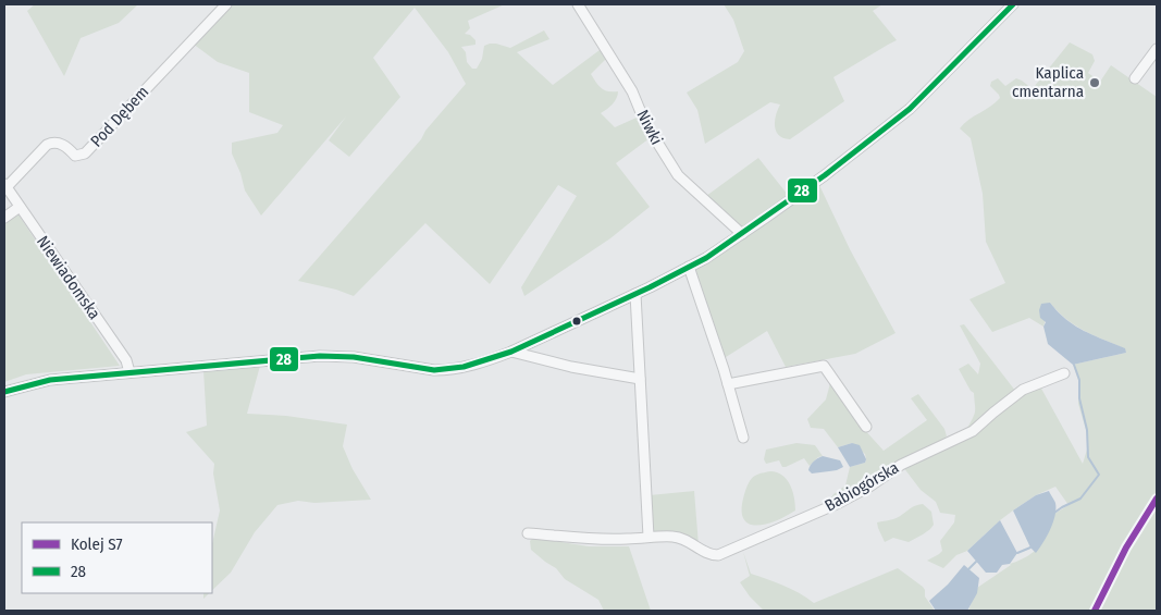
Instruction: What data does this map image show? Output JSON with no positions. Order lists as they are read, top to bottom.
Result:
{
  "streets": {
    "street": [
      "Pod Dębem",
      "Niwki",
      "Niewiadomska",
      "Babiogórska"
    ]
  },
  "crossings": [
    ["Pod Dębem", "Niewiadomska"]
  ],
  "places": ["Kaplica cmentarna"],
  "lines": ["transit line 28", "rail line S7"],
  "legend": ["Kolej S7", "28"]
}
